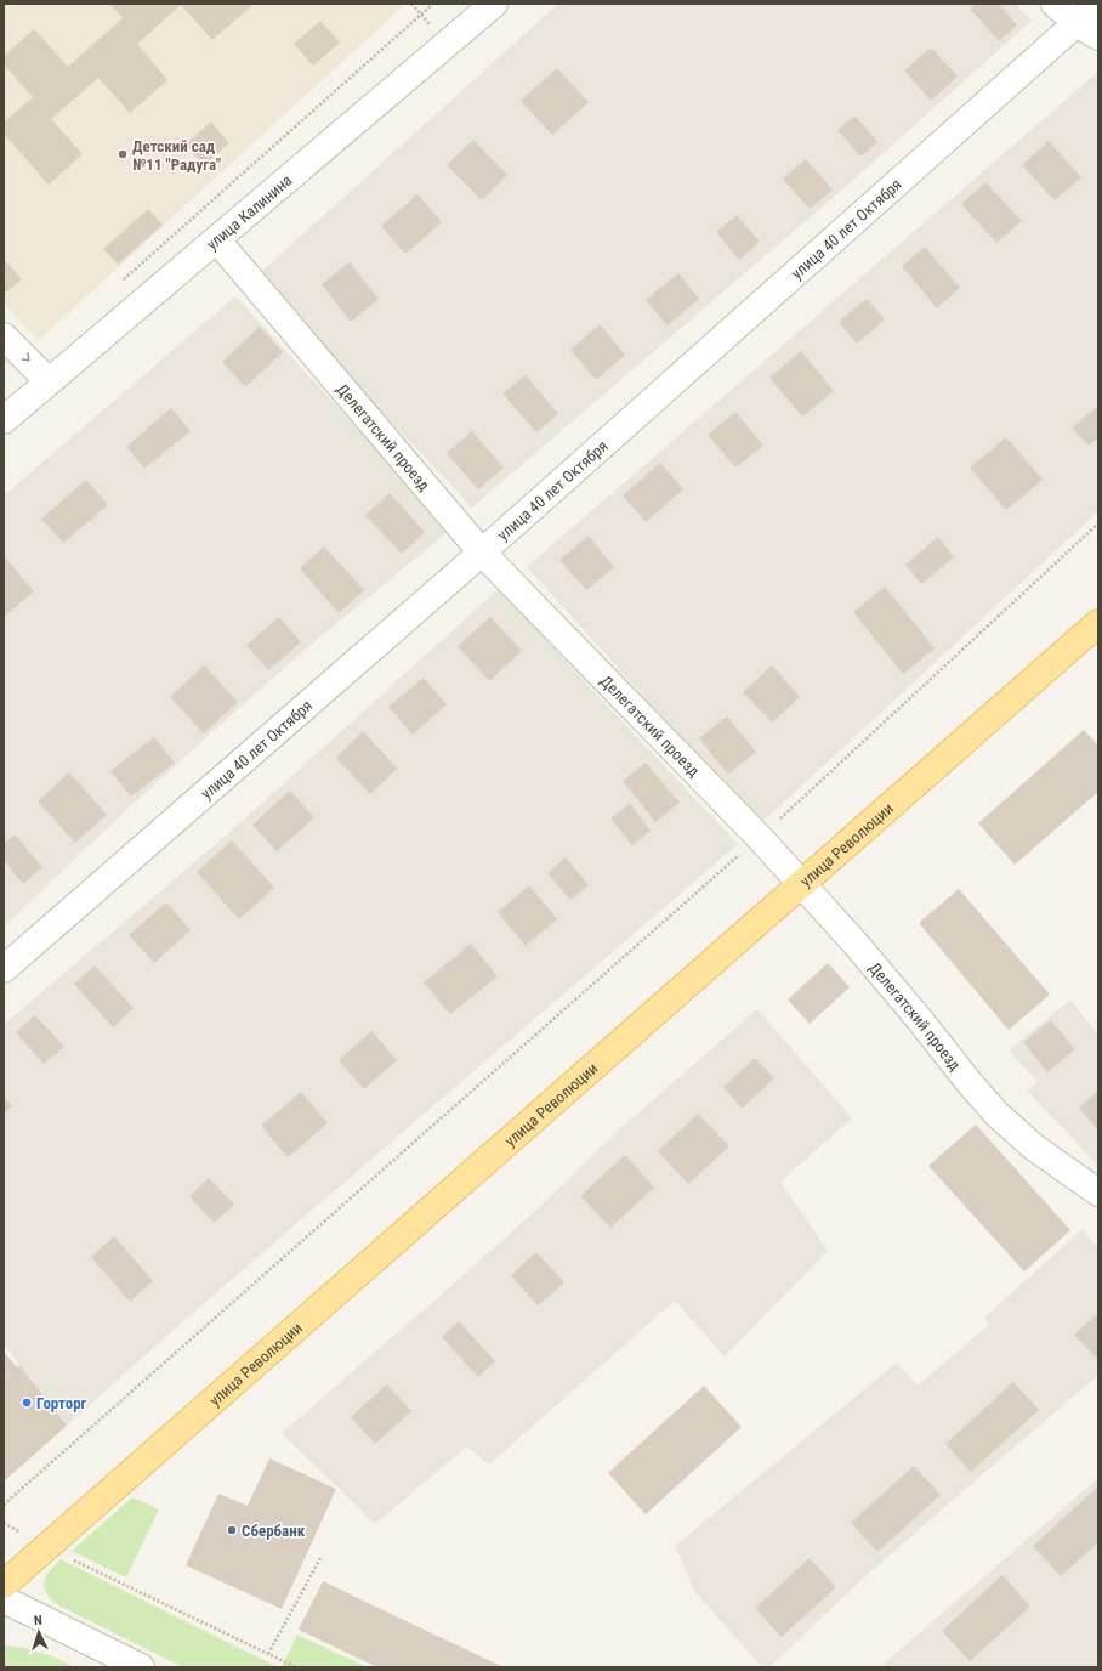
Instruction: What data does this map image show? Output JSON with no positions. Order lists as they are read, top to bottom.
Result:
{
  "streets": {
    "main road": ["улица Революции"],
    "street": ["улица Калинина", "улица 40 лет Октября", "Делегатский проезд"]
  },
  "crossings": [
    ["улица Калинина", "Делегатский проезд"],
    ["улица 40 лет Октября", "Делегатский проезд"],
    ["Делегатский проезд", "улица Революции"]
  ],
  "places": ["Детский сад №11 \"Радуга\"", "Горторг", "Сбербанк"],
  "north": "top"
}
